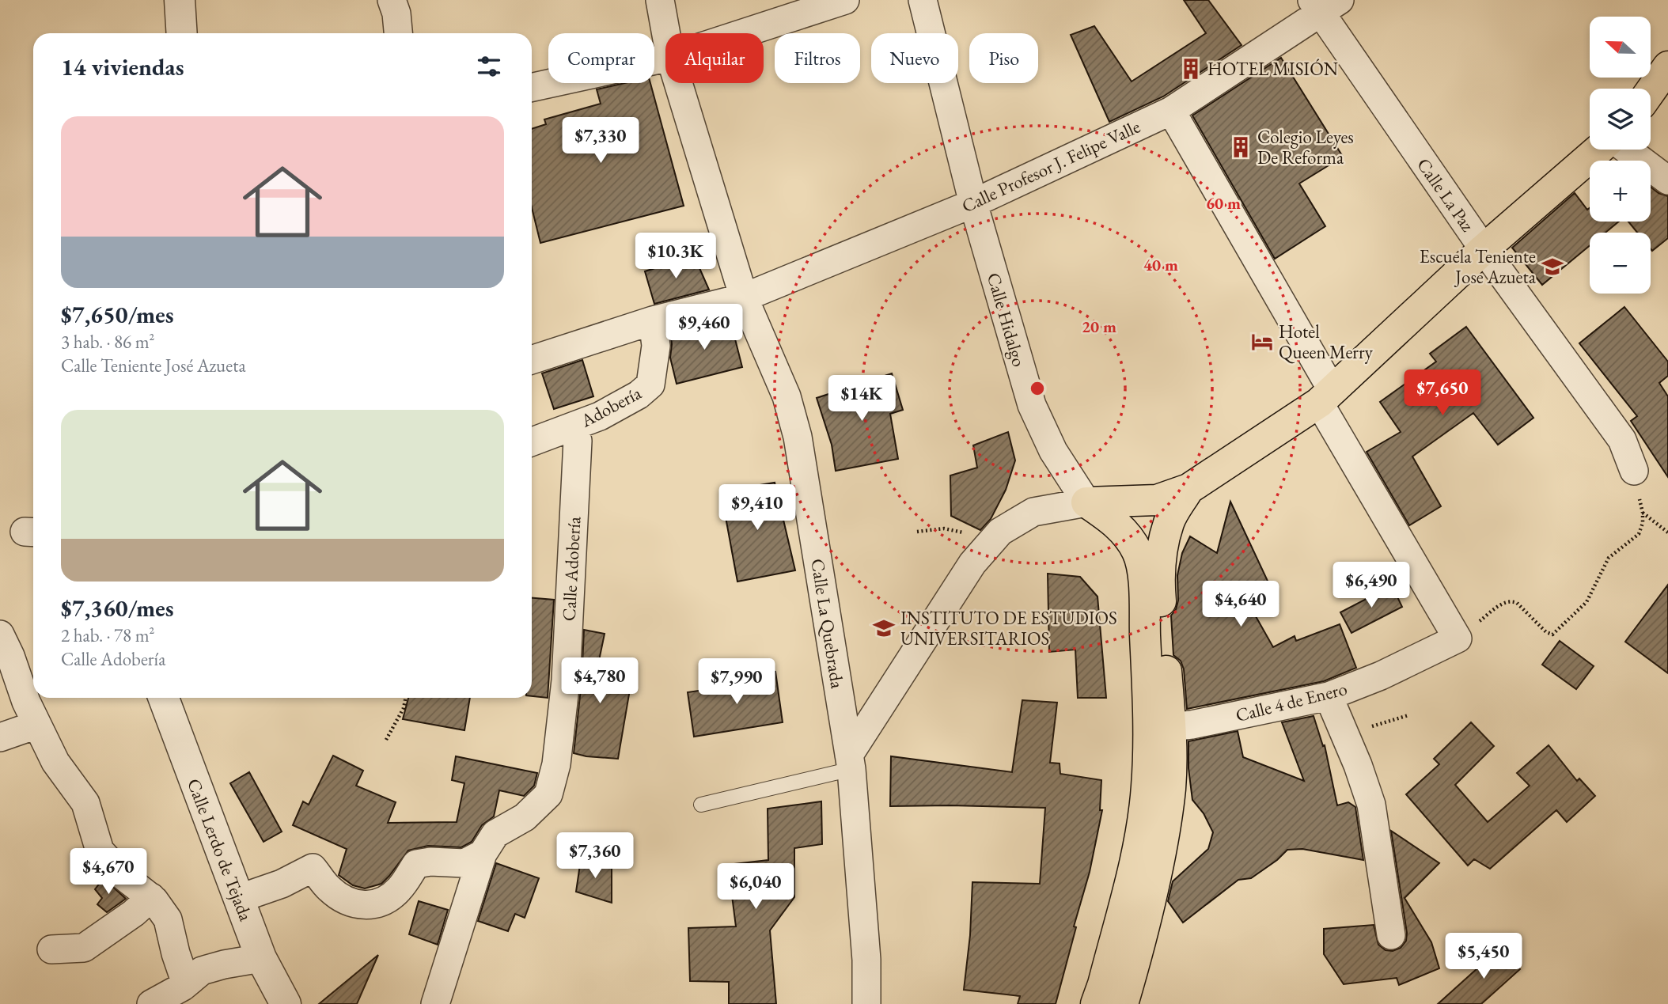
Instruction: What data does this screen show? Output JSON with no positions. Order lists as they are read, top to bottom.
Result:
{
  "streets": {
    "street": [
      "Calle Profesor J. Felipe Valle",
      "Calle La Paz",
      "Calle Hidalgo",
      "Adobería",
      "Calle Adobería",
      "Calle La Quebrada",
      "Calle 4 de Enero",
      "Calle Lerdo de Tejada"
    ]
  },
  "crossings": [
    ["Calle Profesor J. Felipe Valle", "Calle La Paz"],
    ["Calle Profesor J. Felipe Valle", "Calle Hidalgo"],
    ["Calle Profesor J. Felipe Valle", "Adobería"],
    ["Calle Profesor J. Felipe Valle", "Calle La Quebrada"],
    ["Adobería", "Calle Adobería"]
  ],
  "places": {
    "building": ["HOTEL MISIÓN", "Colegio Leyes De Reforma"],
    "school or university": ["Escuela Teniente Jose Azueta", "INSTITUTO DE ESTUDIOS UNIVERSITARIOS"],
    "hotel": ["Hotel Queen Merry"]
  },
  "north": "left",
  "page": {
    "map_buttons": ["+", "−"],
    "chip": [
      "Comprar",
      "Alquilar",
      "Filtros",
      "Nuevo",
      "Piso"
    ],
    "heading": "14 viviendas",
    "list": [
      {
        "name": "$7,650/mes",
        "note": "3 hab. · 86 m² · Calle Teniente José Azueta"
      },
      {
        "name": "$7,360/mes",
        "note": "2 hab. · 78 m² · Calle Adobería"
      }
    ],
    "price": [
      "$7,330",
      "$10.3K",
      "$9,460",
      "$7,650",
      "$14K",
      "$9,410",
      "$6,490",
      "$4,640",
      "$4,780",
      "$7,990",
      "$7,360",
      "$4,670",
      "$6,040",
      "$5,450"
    ]
  },
  "rings": ["60 m", "40 m", "20 m"]
}
